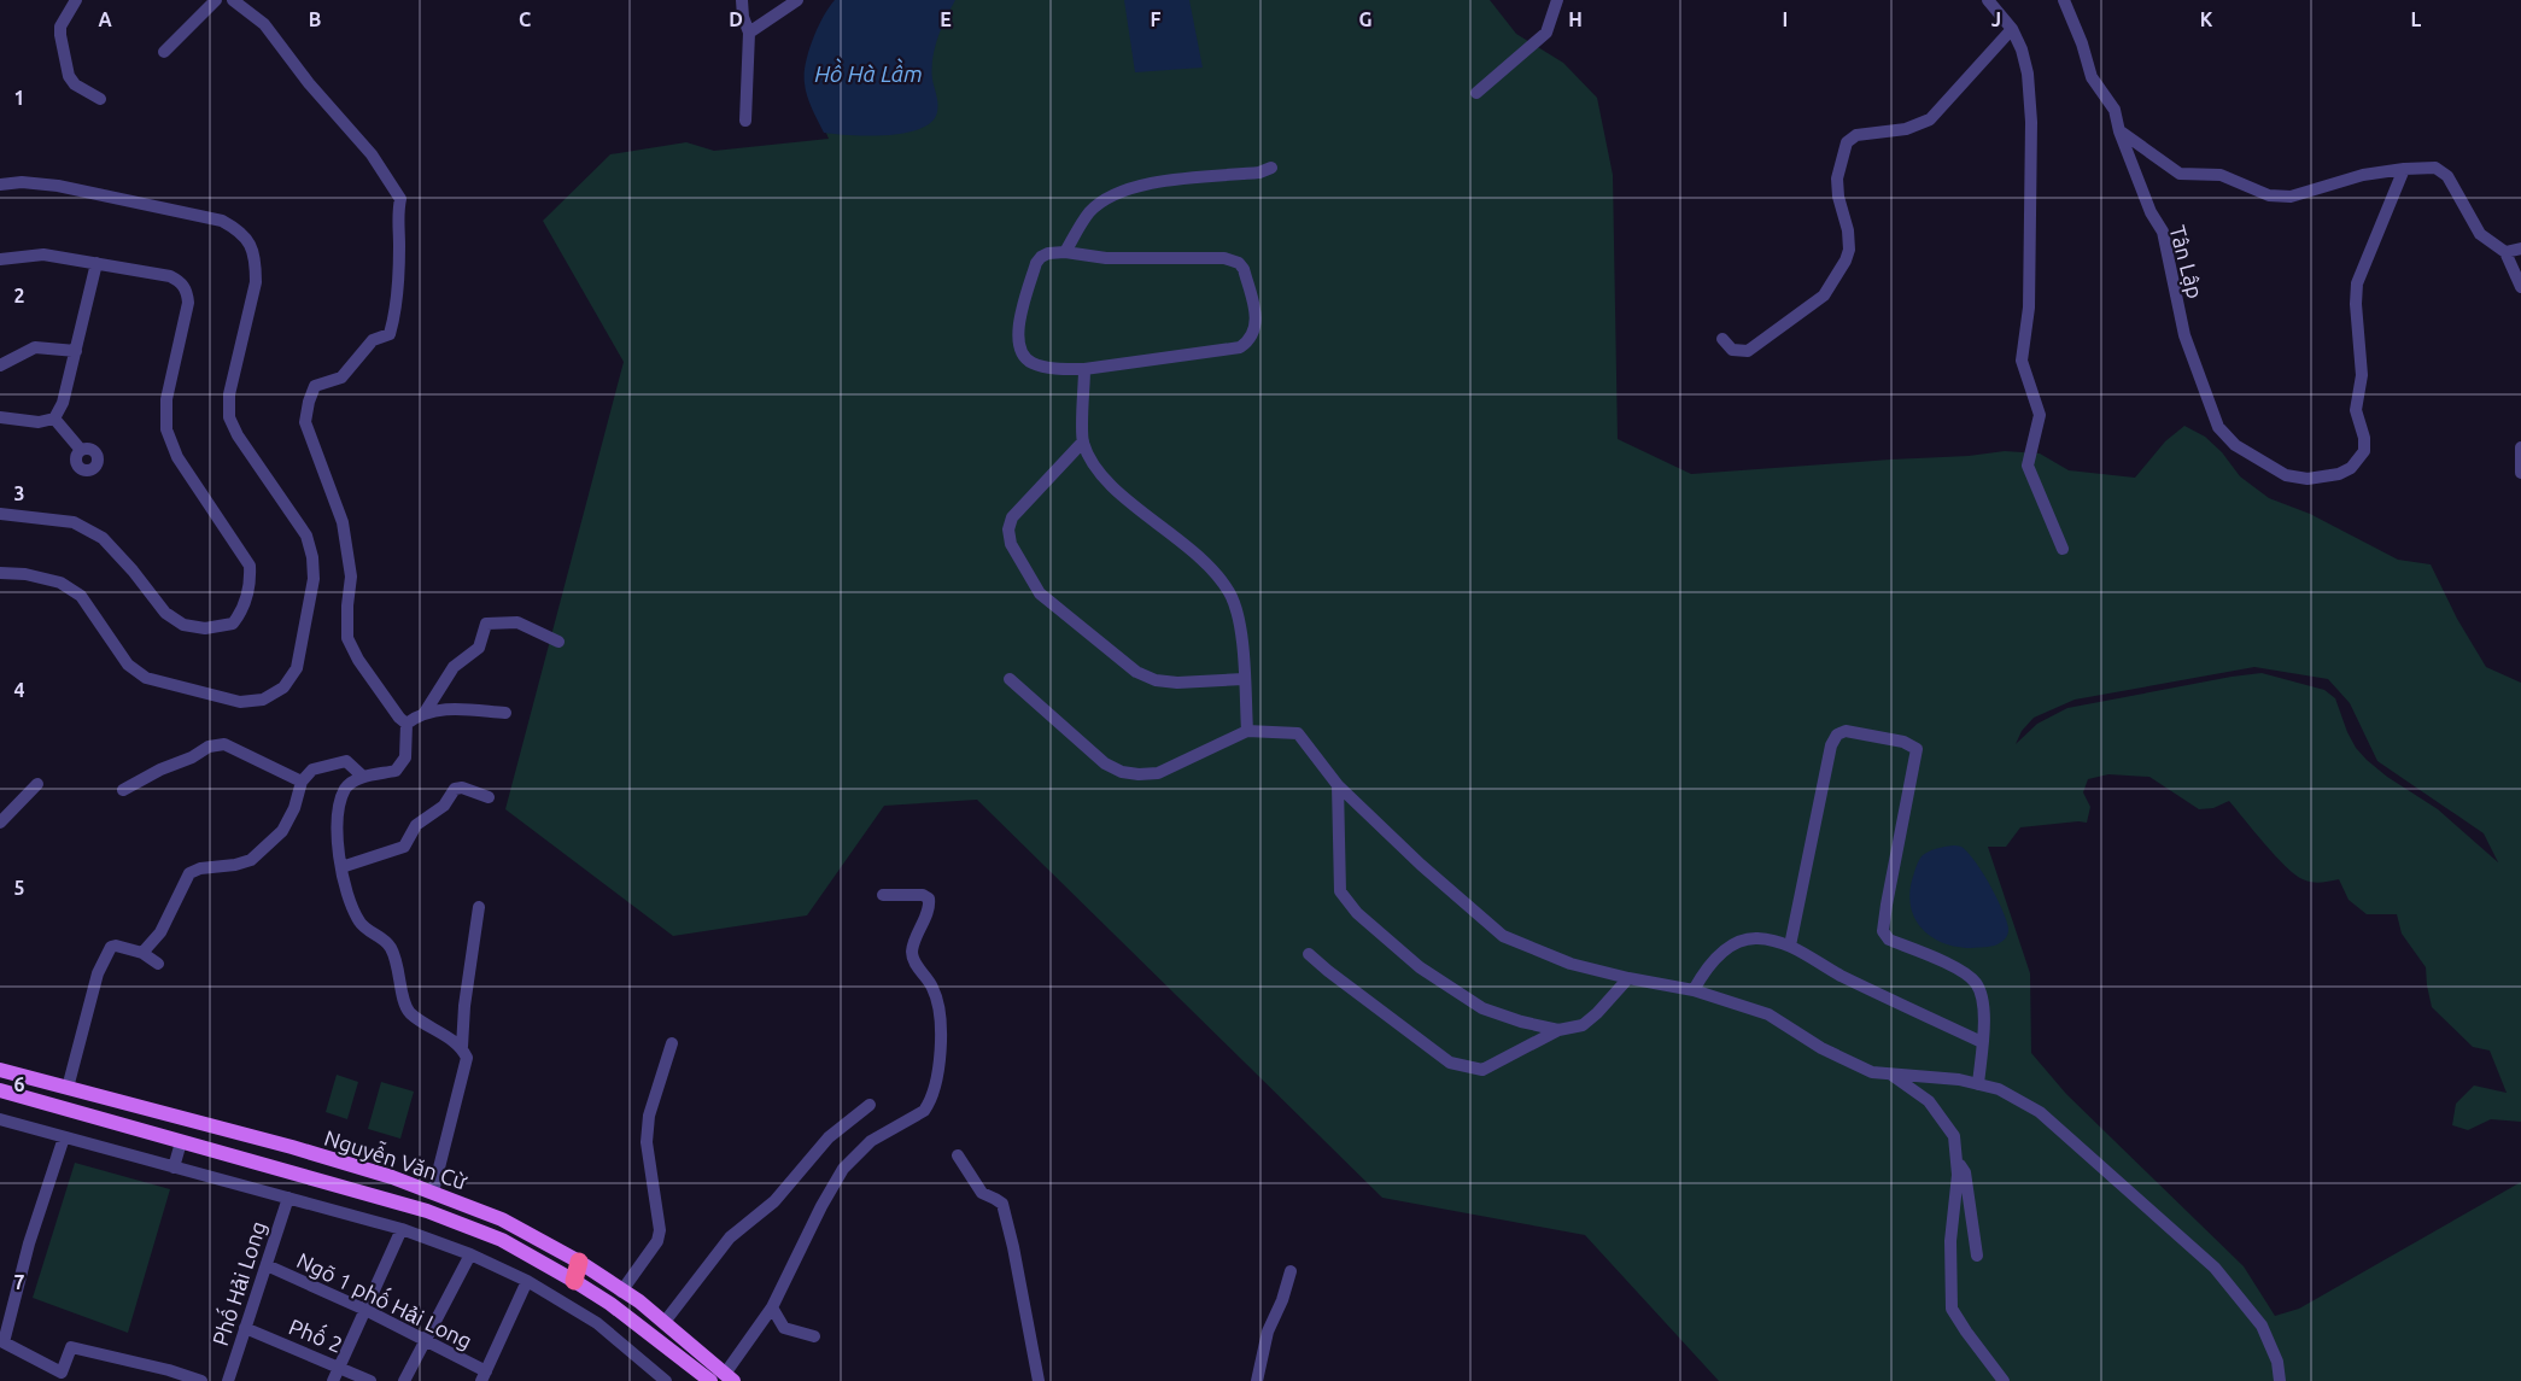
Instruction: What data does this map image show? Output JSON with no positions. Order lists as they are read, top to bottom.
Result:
{
  "streets": {
    "main road": ["Nguyễn Văn Cừ"],
    "street": [
      "Tân Lập",
      "Phố Hải Long",
      "Ngõ 1 phố Hải Long",
      "Phố 2"
    ]
  },
  "crossings": [
    ["Phố Hải Long", "Ngõ 1 phố Hải Long"],
    ["Phố Hải Long", "Phố 2"]
  ],
  "water": ["Hồ Hà Lầm"],
  "grid": {
    "columns": [
      "A",
      "B",
      "C",
      "D",
      "E",
      "F",
      "G",
      "H",
      "I",
      "J",
      "K",
      "L"
    ],
    "rows": [
      "1",
      "2",
      "3",
      "4",
      "5",
      "6",
      "7"
    ]
  }
}
